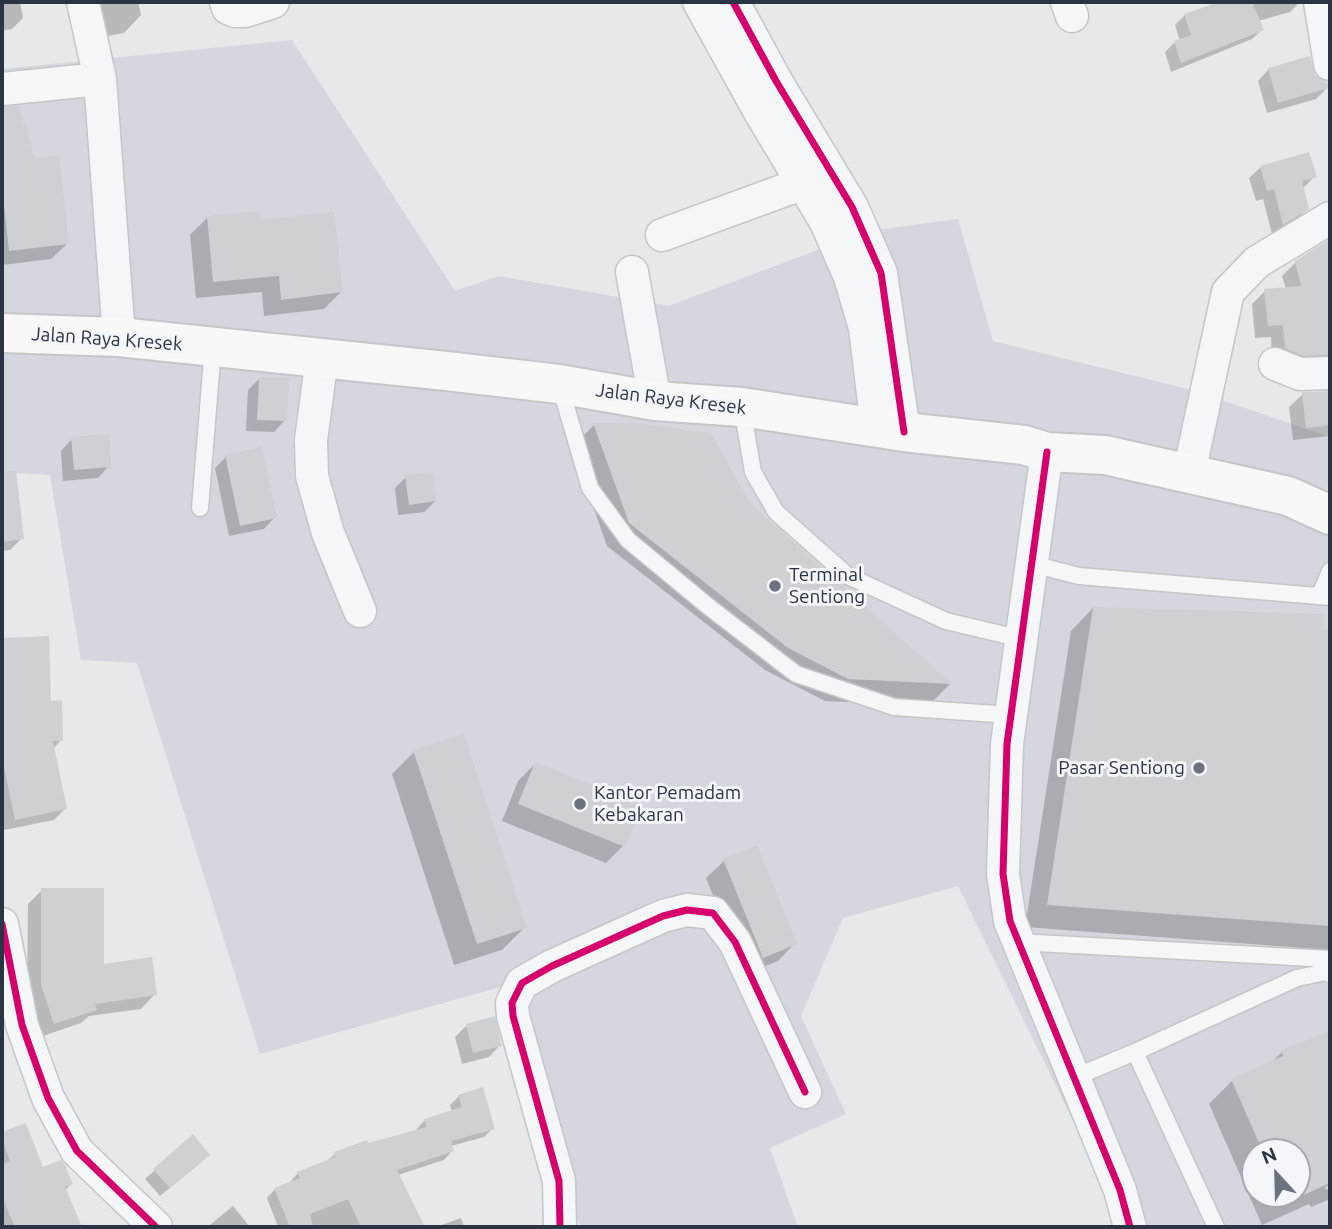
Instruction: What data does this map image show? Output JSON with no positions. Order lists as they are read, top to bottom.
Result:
{
  "streets": {
    "main road": ["Jalan Raya Kresek"]
  },
  "places": ["Terminal Sentiong", "Pasar Sentiong", "Kantor Pemadam Kebakaran"],
  "north": "top"
}
